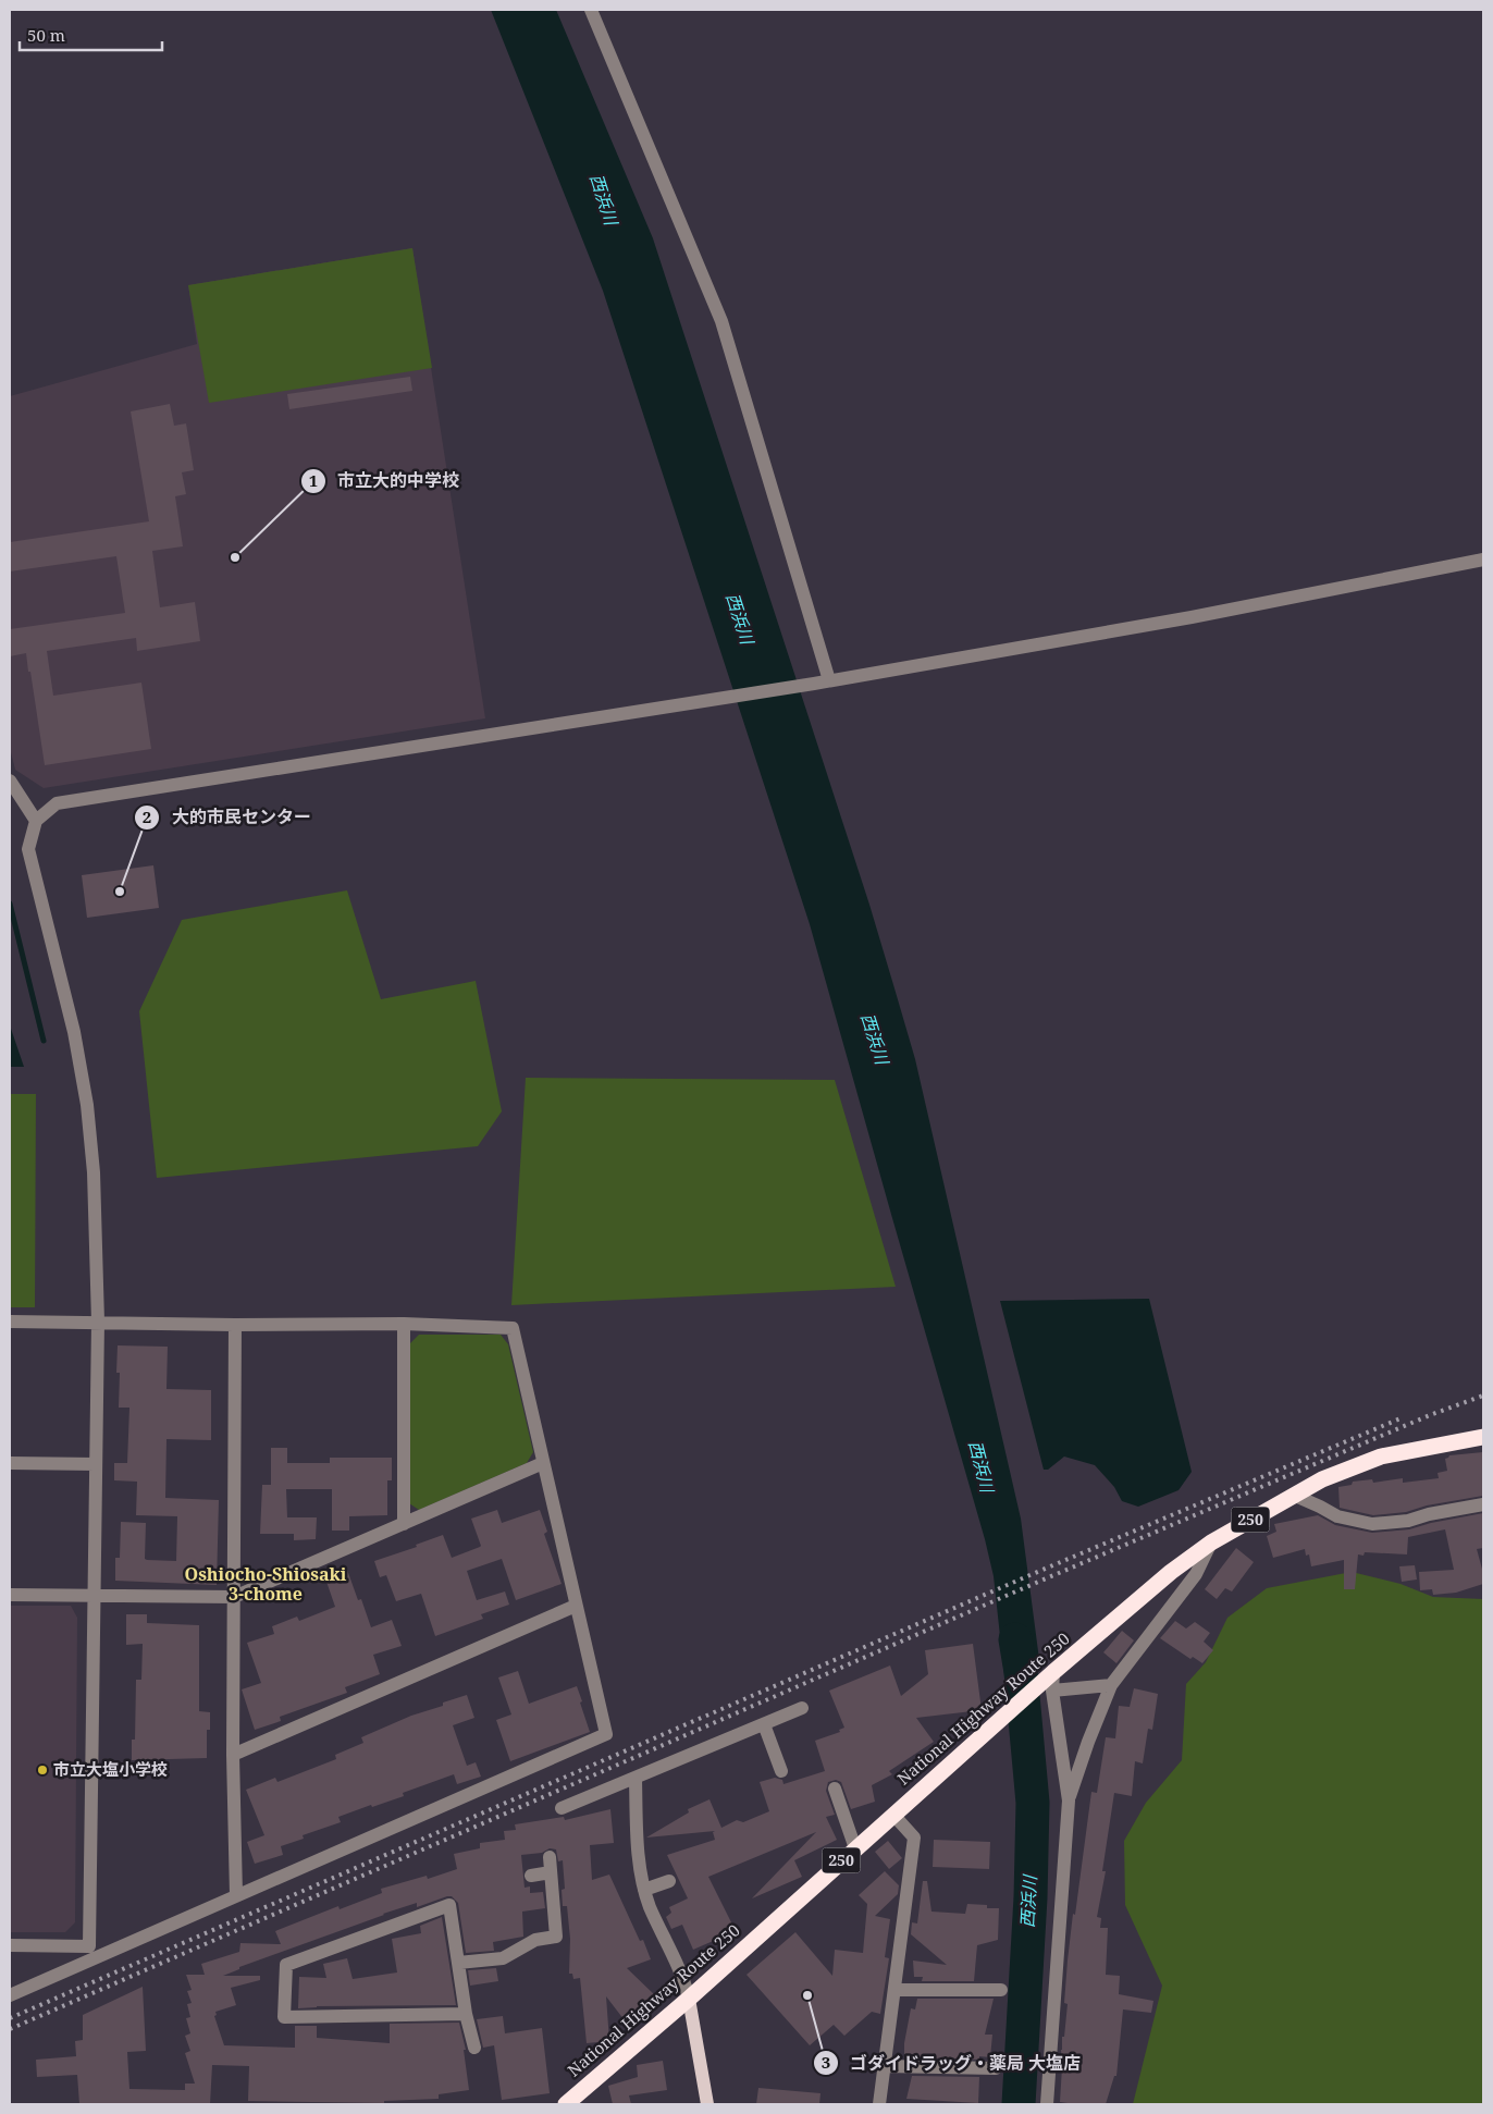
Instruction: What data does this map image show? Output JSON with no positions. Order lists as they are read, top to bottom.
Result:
{
  "streets": {
    "highway": ["250", "National Highway Route 250"]
  },
  "districts": ["Oshiocho-Shiosaki 3-chome"],
  "water": ["西浜川"],
  "places": [
    "市立大的中学校",
    "大的市民センター",
    "市立大塩小学校",
    "ゴダイドラッグ・薬局 大塩店"
  ],
  "scale_bar": "50 m"
}
